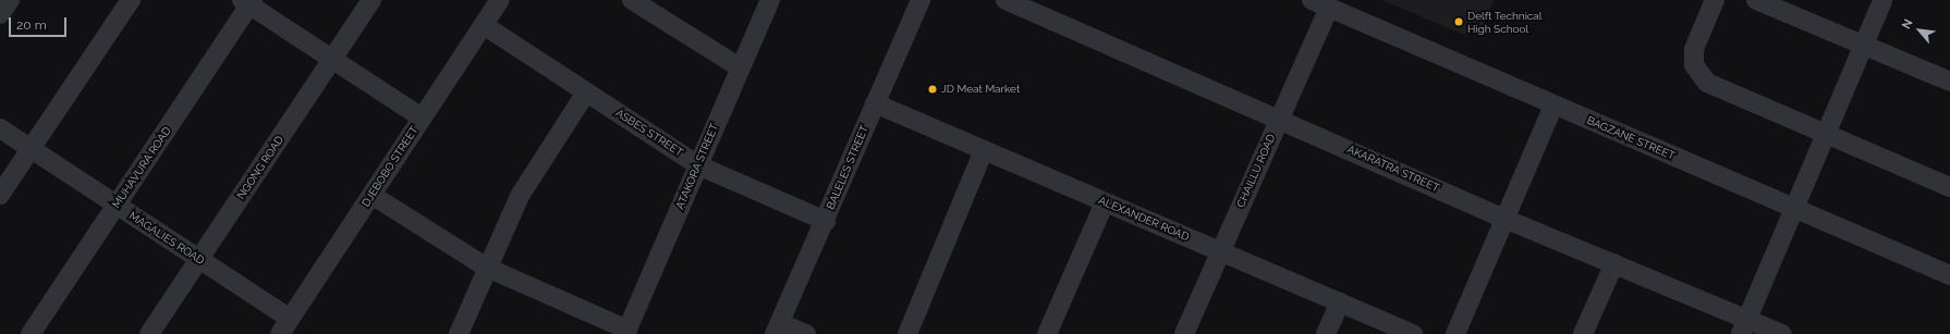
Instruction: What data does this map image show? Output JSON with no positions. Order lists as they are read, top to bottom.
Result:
{
  "streets": {
    "street": [
      "ASBES STREET",
      "BAGZANE STREET",
      "DJEBOBO STREET",
      "ATAKORA STREET",
      "MUHAVURA ROAD",
      "NGONG ROAD",
      "BALELES STREET",
      "AKARATRA STREET",
      "CHAILLU ROAD",
      "ALEXANDER ROAD",
      "MAGALIES ROAD"
    ]
  },
  "crossings": [
    ["ASBES STREET", "DJEBOBO STREET"],
    ["ASBES STREET", "ATAKORA STREET"],
    ["ASBES STREET", "BALELES STREET"],
    ["BAGZANE STREET", "CHAILLU ROAD"],
    ["DJEBOBO STREET", "MAGALIES ROAD"],
    ["MUHAVURA ROAD", "MAGALIES ROAD"],
    ["NGONG ROAD", "MAGALIES ROAD"],
    ["BALELES STREET", "ALEXANDER ROAD"],
    ["AKARATRA STREET", "CHAILLU ROAD"],
    ["CHAILLU ROAD", "ALEXANDER ROAD"]
  ],
  "places": ["Delft Technical High School", "JD Meat Market"],
  "scale_bar": "20 m",
  "north": "top left"
}
